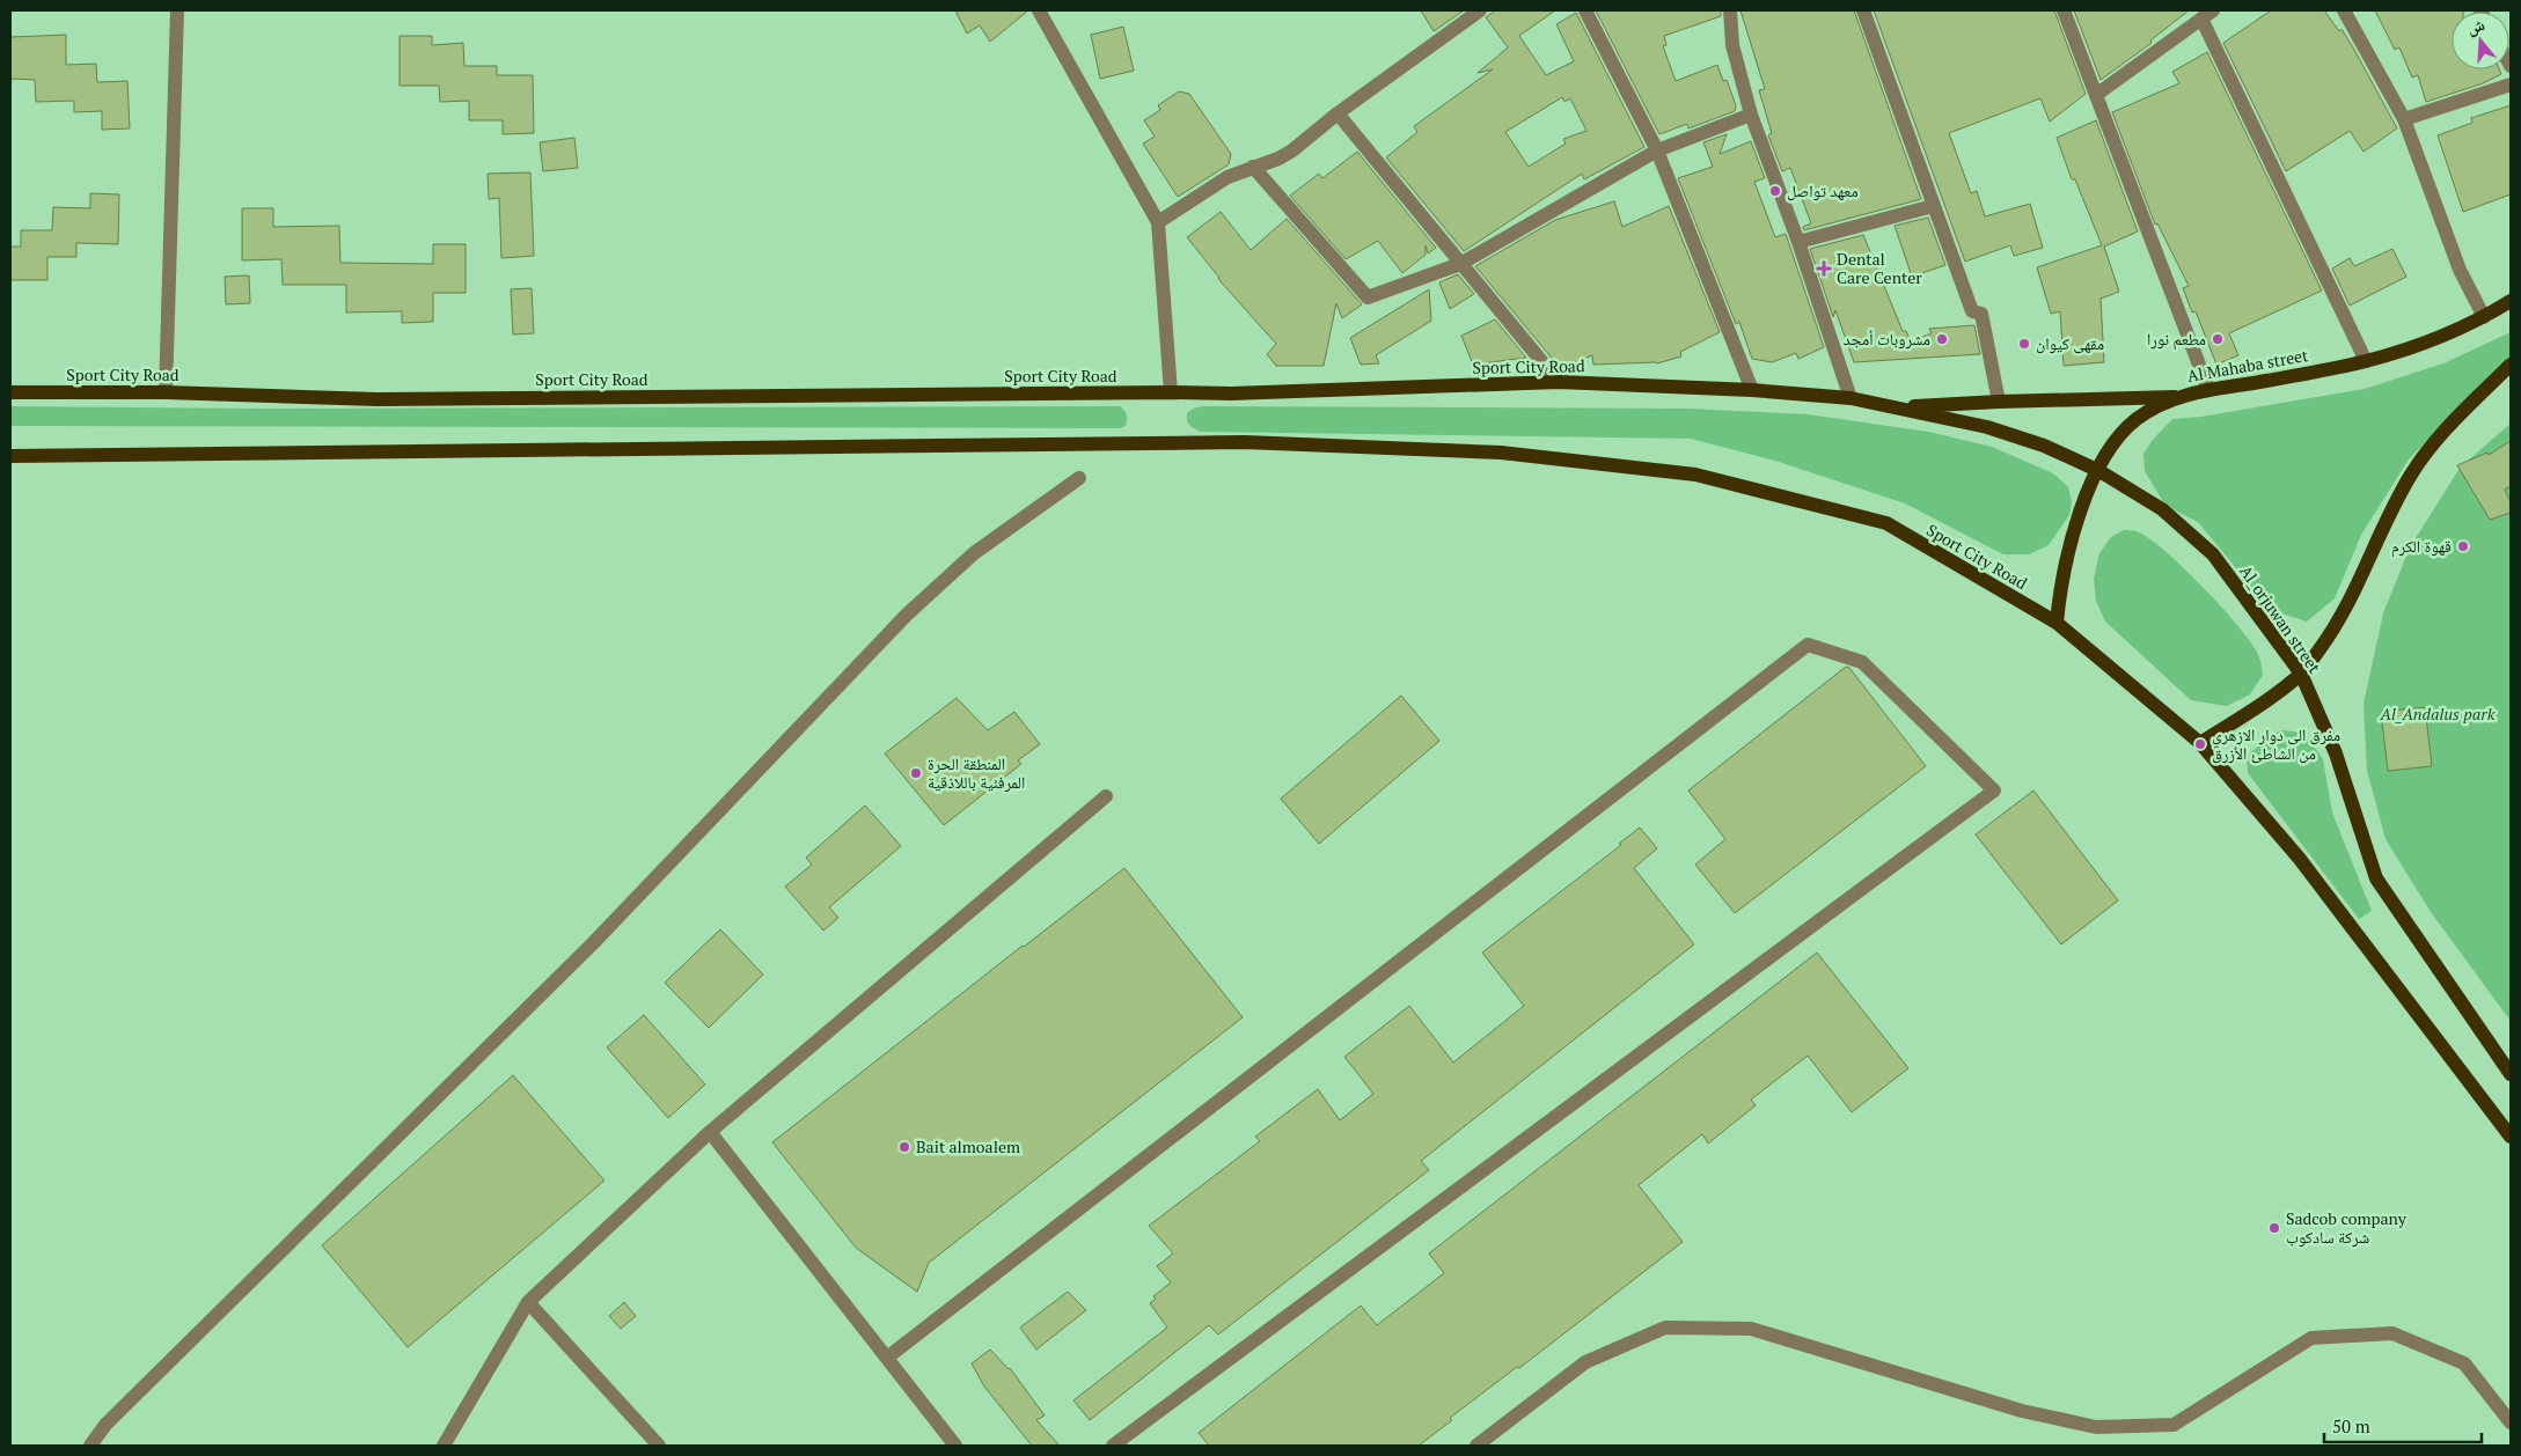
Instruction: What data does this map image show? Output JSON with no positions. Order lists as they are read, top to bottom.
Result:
{
  "streets": {
    "main road": ["Al Mahaba street", "Sport City Road", "Al_orjuwan street"]
  },
  "crossings": [
    ["Al Mahaba street", "Sport City Road"],
    ["Al Mahaba street", "Al_orjuwan street"],
    ["Sport City Road", "Al_orjuwan street"]
  ],
  "parks": ["Al_Andalus park"],
  "places": {
    "other": [
      "معهد تواصل",
      "مشروبات أمجد",
      "مطعم نورا",
      "مقهى كيوان",
      "قهوة الكرم",
      "مفرق الى دوار الازهري من الشاطئ الأزرق",
      "المنطقة الحرة المرفئية باللاذقية",
      "Bait almoalem",
      "Sadcob company شركة سادكوب"
    ],
    "health": ["Dental Care Center"]
  },
  "scale_bar": "50 m",
  "north": "top"
}
